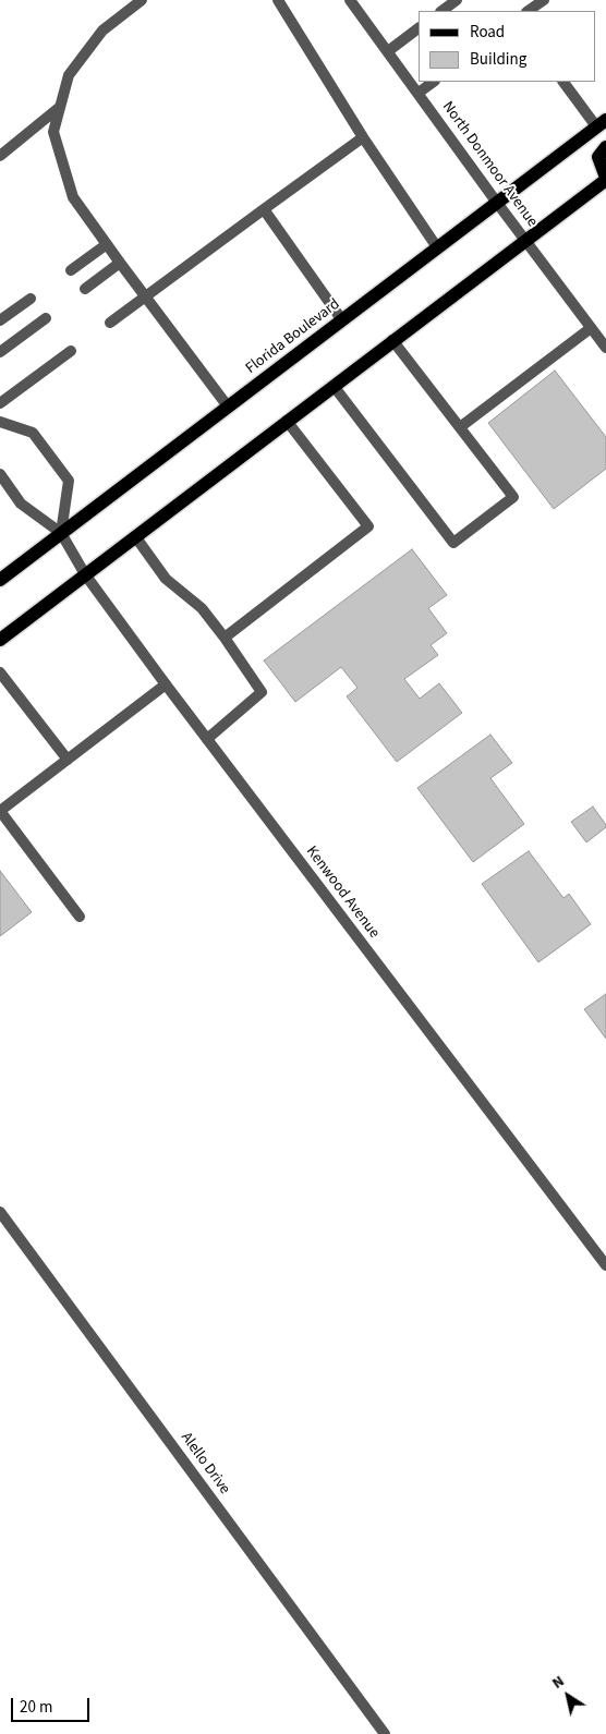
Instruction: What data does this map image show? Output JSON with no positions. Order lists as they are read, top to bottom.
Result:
{
  "streets": {
    "main road": ["Florida Boulevard"],
    "street": ["North Donmoor Avenue", "Kenwood Avenue", "Alello Drive"]
  },
  "crossings": [
    ["North Donmoor Avenue", "Florida Boulevard"],
    ["Florida Boulevard", "Kenwood Avenue"]
  ],
  "legend": ["Road", "Building"],
  "scale_bar": "20 m",
  "north": "top left"
}
